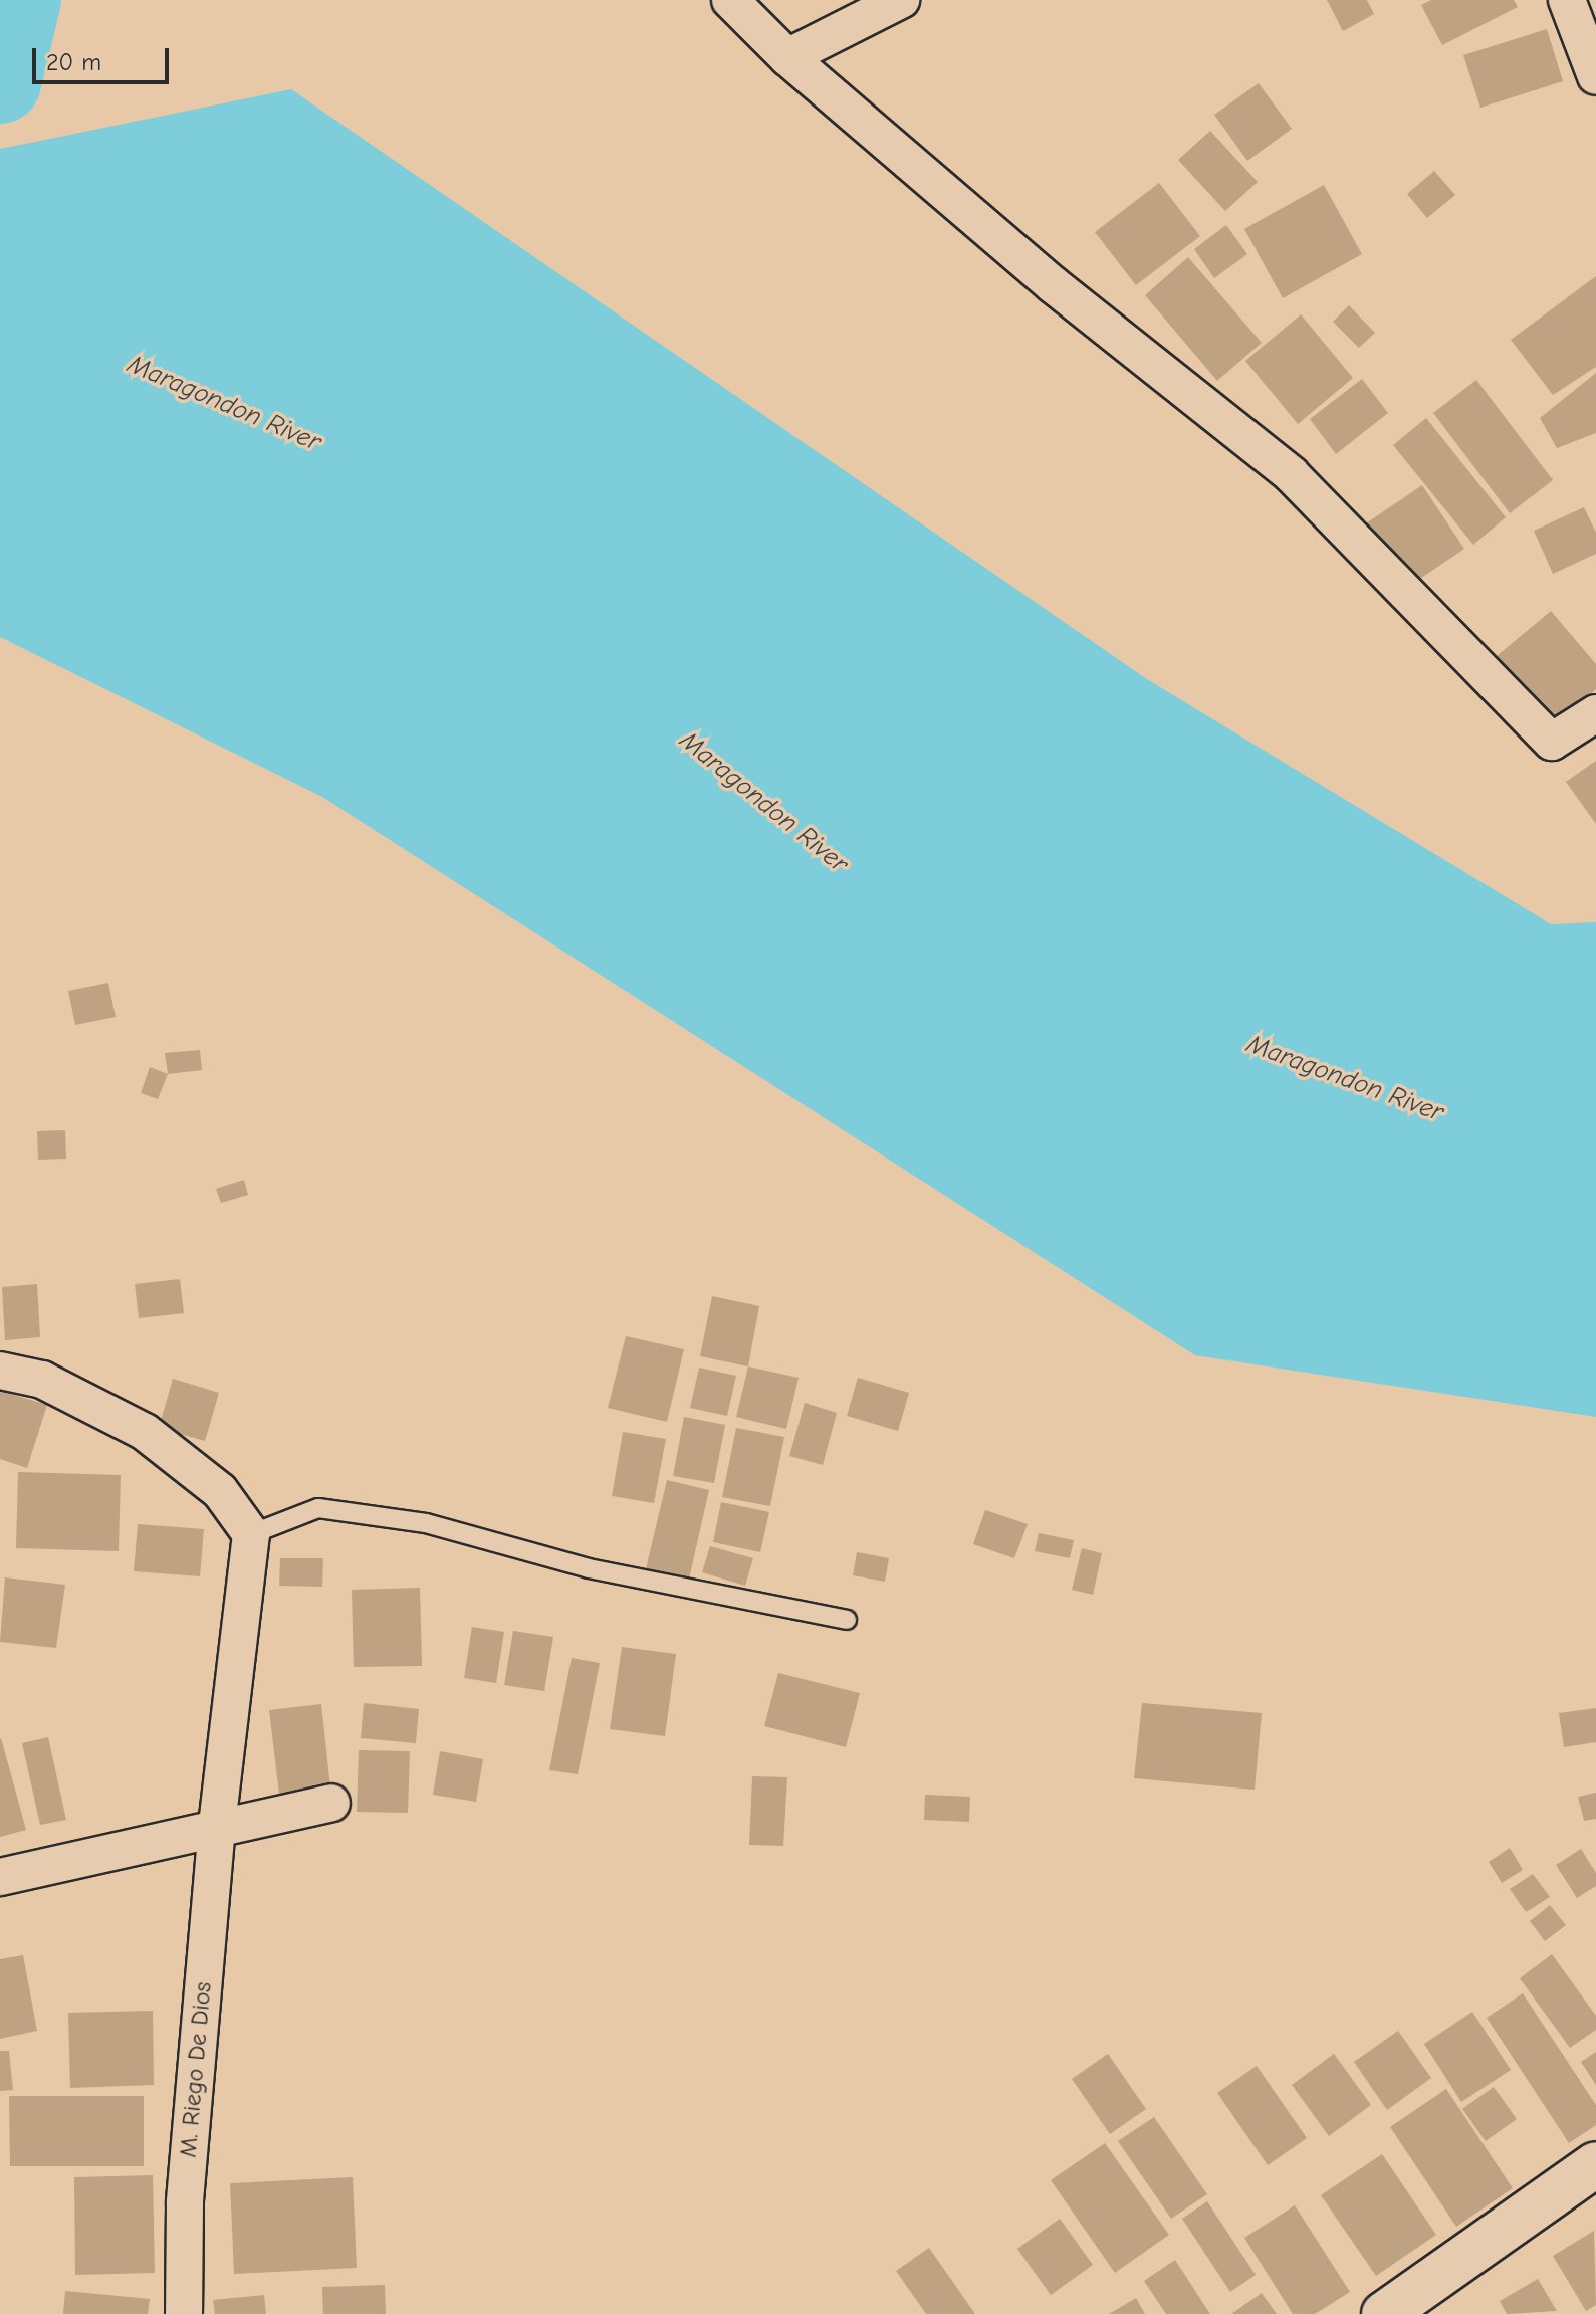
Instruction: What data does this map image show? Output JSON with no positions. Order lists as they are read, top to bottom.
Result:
{
  "streets": {
    "street": ["M. Riego De Dios"]
  },
  "water": ["Maragondon River"],
  "scale_bar": "20 m"
}
